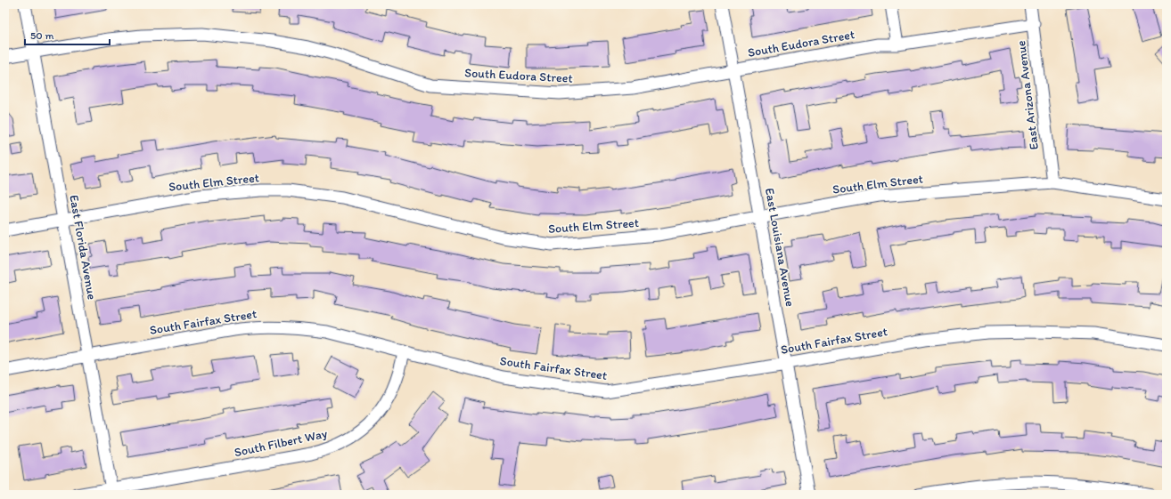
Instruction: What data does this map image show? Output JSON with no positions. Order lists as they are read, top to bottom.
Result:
{
  "streets": {
    "street": [
      "South Eudora Street",
      "East Arizona Avenue",
      "South Elm Street",
      "East Florida Avenue",
      "East Louisiana Avenue",
      "South Fairfax Street",
      "South Filbert Way"
    ]
  },
  "crossings": [
    ["South Eudora Street", "East Arizona Avenue"],
    ["South Eudora Street", "East Florida Avenue"],
    ["South Eudora Street", "East Louisiana Avenue"],
    ["East Arizona Avenue", "South Elm Street"],
    ["South Elm Street", "East Florida Avenue"],
    ["South Elm Street", "East Louisiana Avenue"],
    ["East Florida Avenue", "South Fairfax Street"],
    ["East Florida Avenue", "South Filbert Way"],
    ["East Louisiana Avenue", "South Fairfax Street"],
    ["South Fairfax Street", "South Filbert Way"]
  ],
  "scale_bar": "50 m"
}
